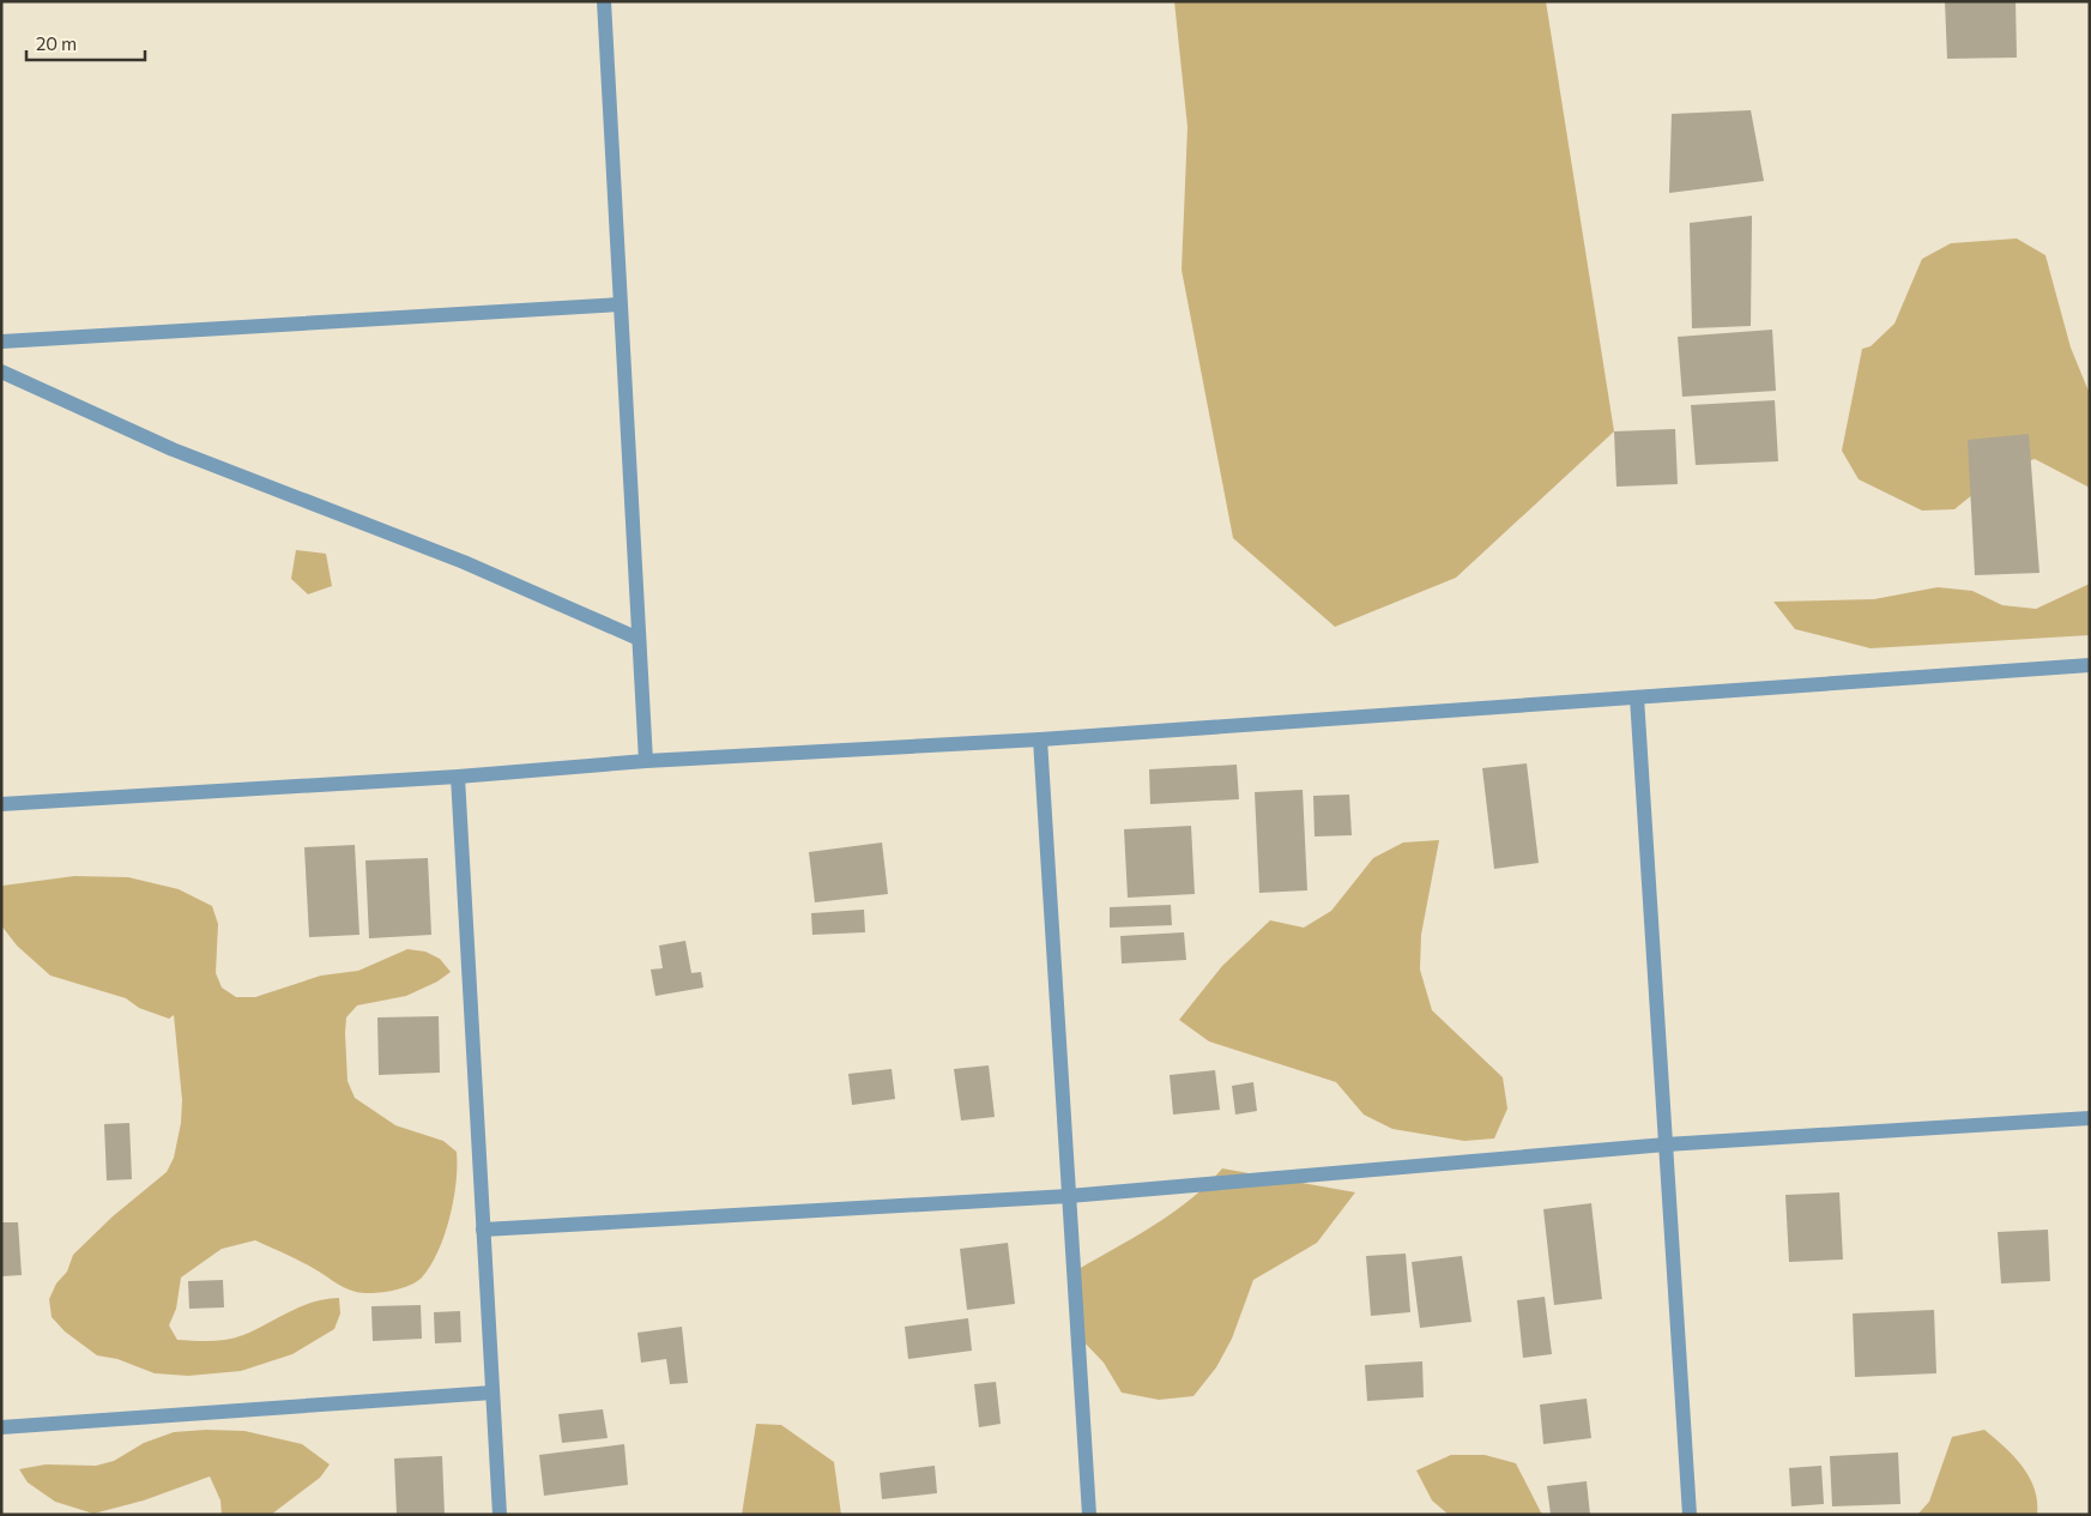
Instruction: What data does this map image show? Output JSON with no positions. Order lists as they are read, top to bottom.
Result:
{
  "scale_bar": "20 m"
}
